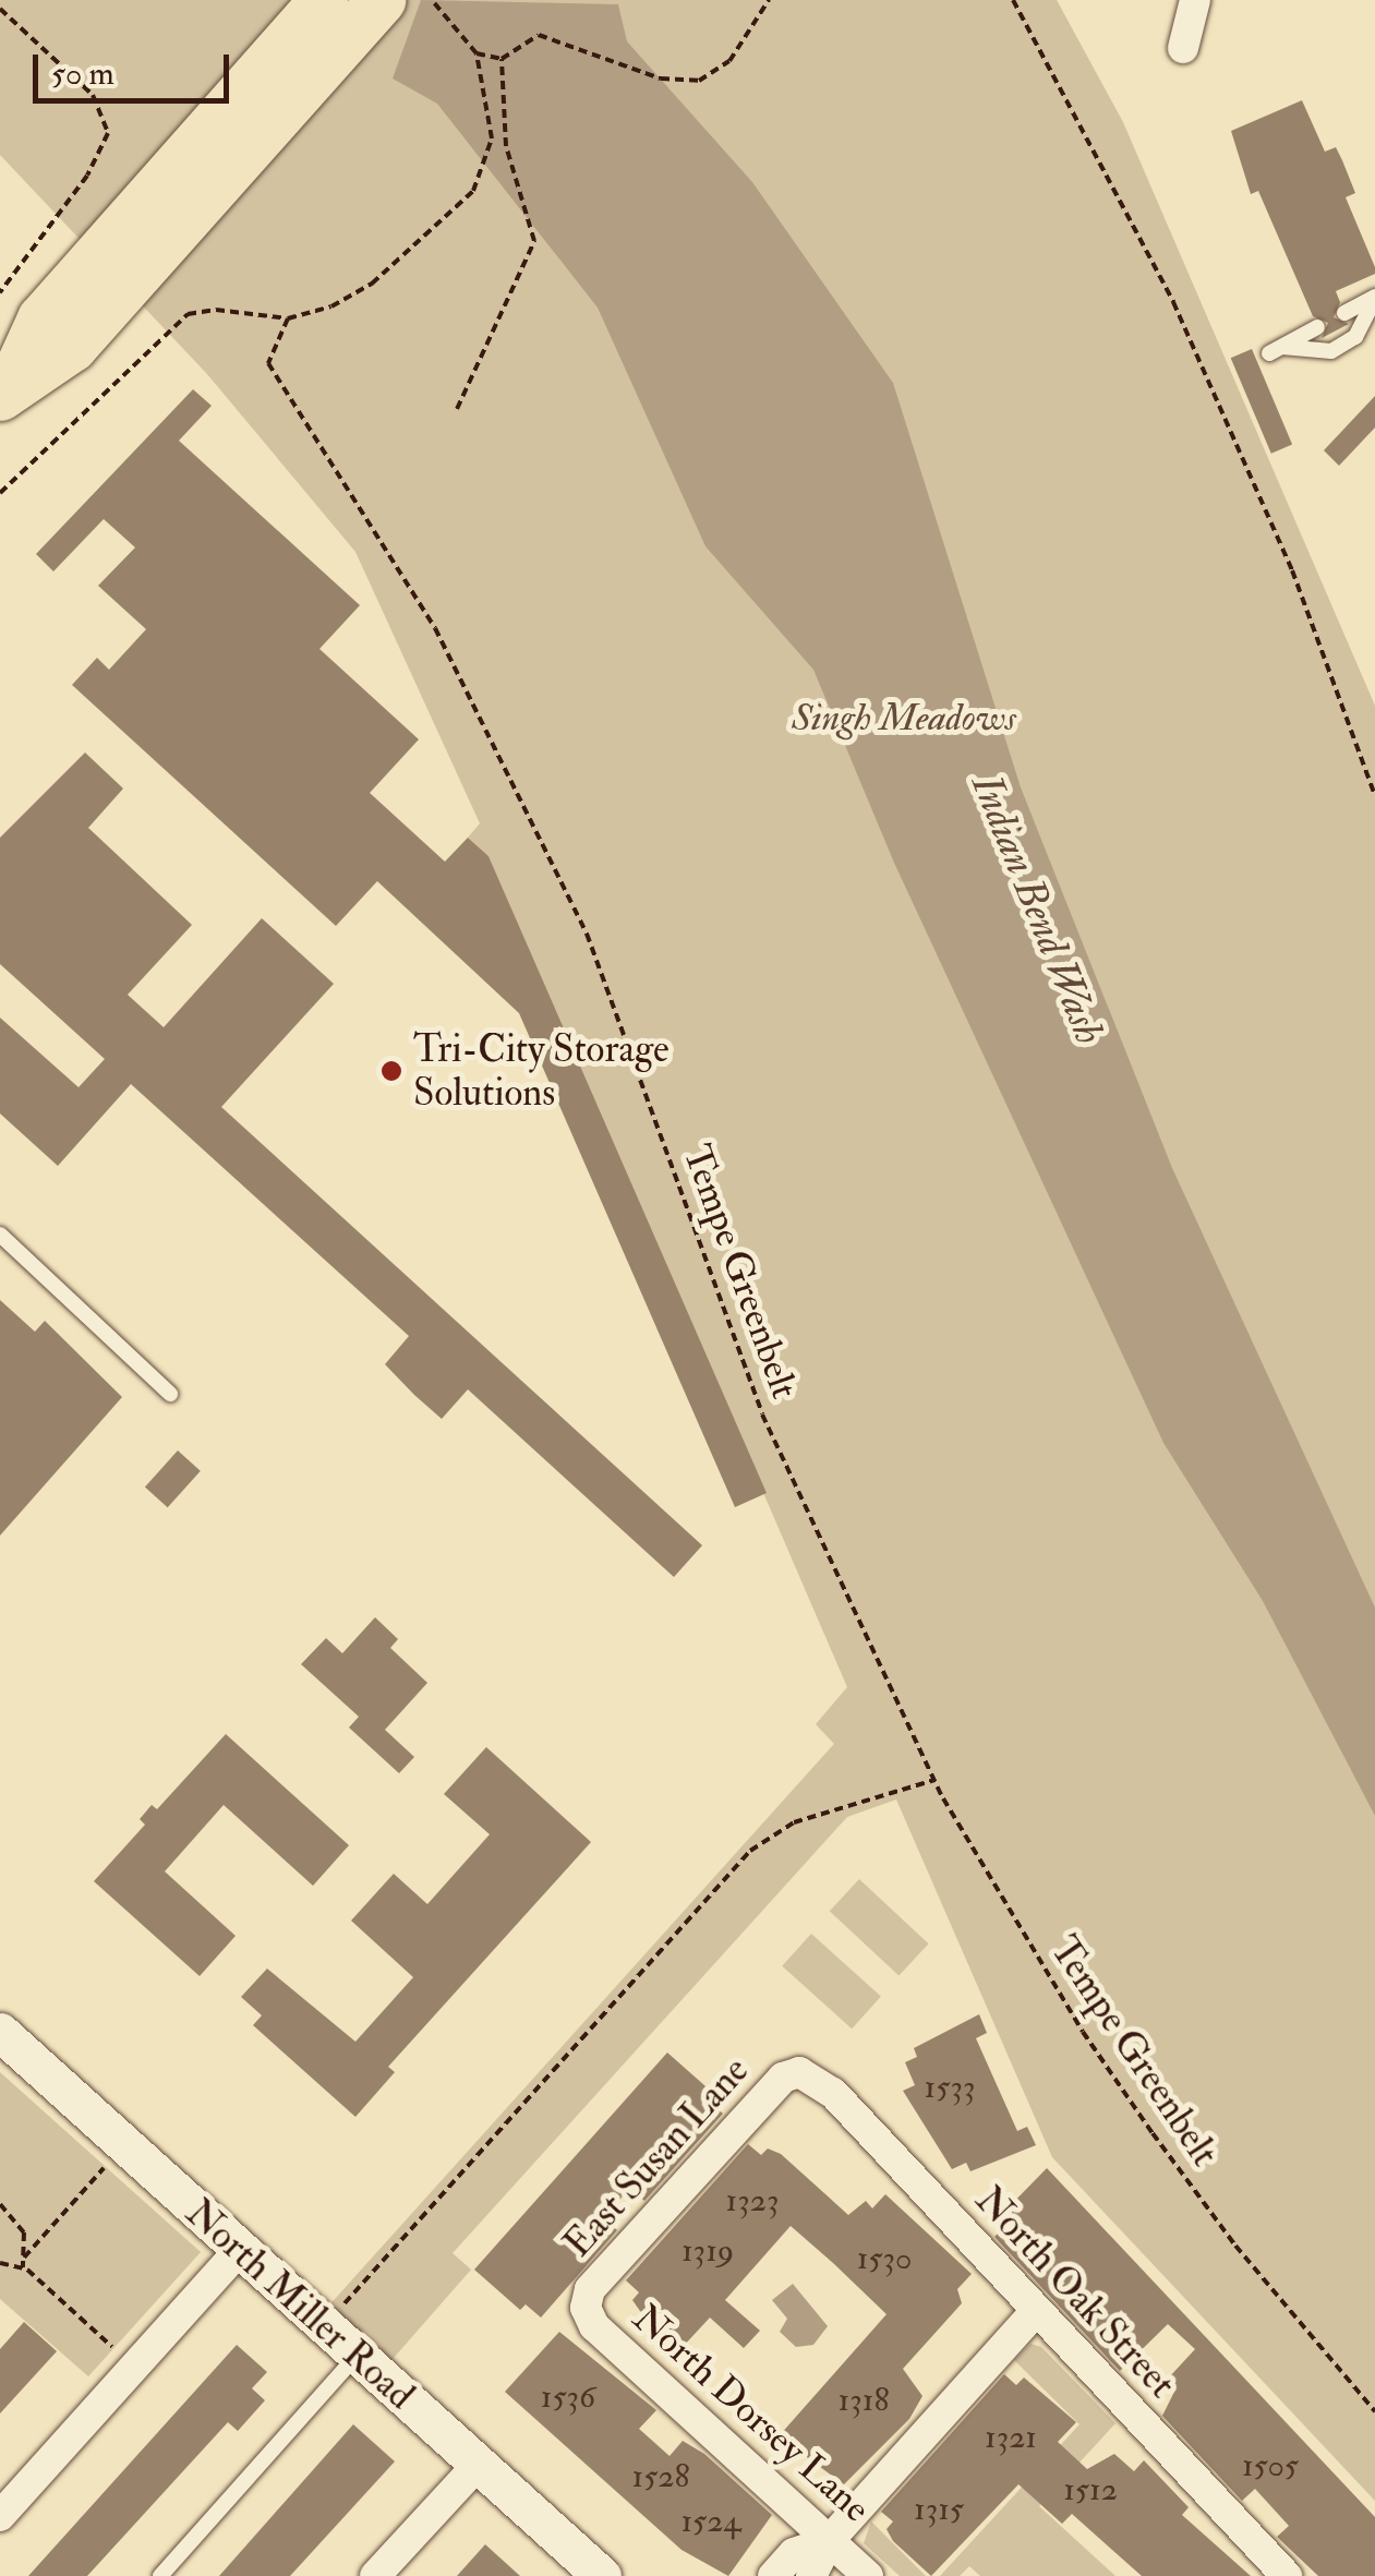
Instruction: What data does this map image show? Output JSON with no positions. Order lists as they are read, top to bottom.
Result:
{
  "streets": {
    "street": [
      "East Susan Lane",
      "North Oak Street",
      "North Miller Road",
      "North Dorsey Lane"
    ],
    "path": ["Tempe Greenbelt"]
  },
  "crossings": [
    ["East Susan Lane", "North Oak Street"],
    ["East Susan Lane", "North Dorsey Lane"]
  ],
  "water": ["Indian Bend Wash"],
  "parks": ["Singh Meadows"],
  "places": ["Tri-City Storage Solutions"],
  "house_numbers": [
    "1533",
    "1323",
    "1319",
    "1530",
    "1536",
    "1318",
    "1321",
    "1505",
    "1528",
    "1512",
    "1315",
    "1524"
  ],
  "scale_bar": "50 m"
}
